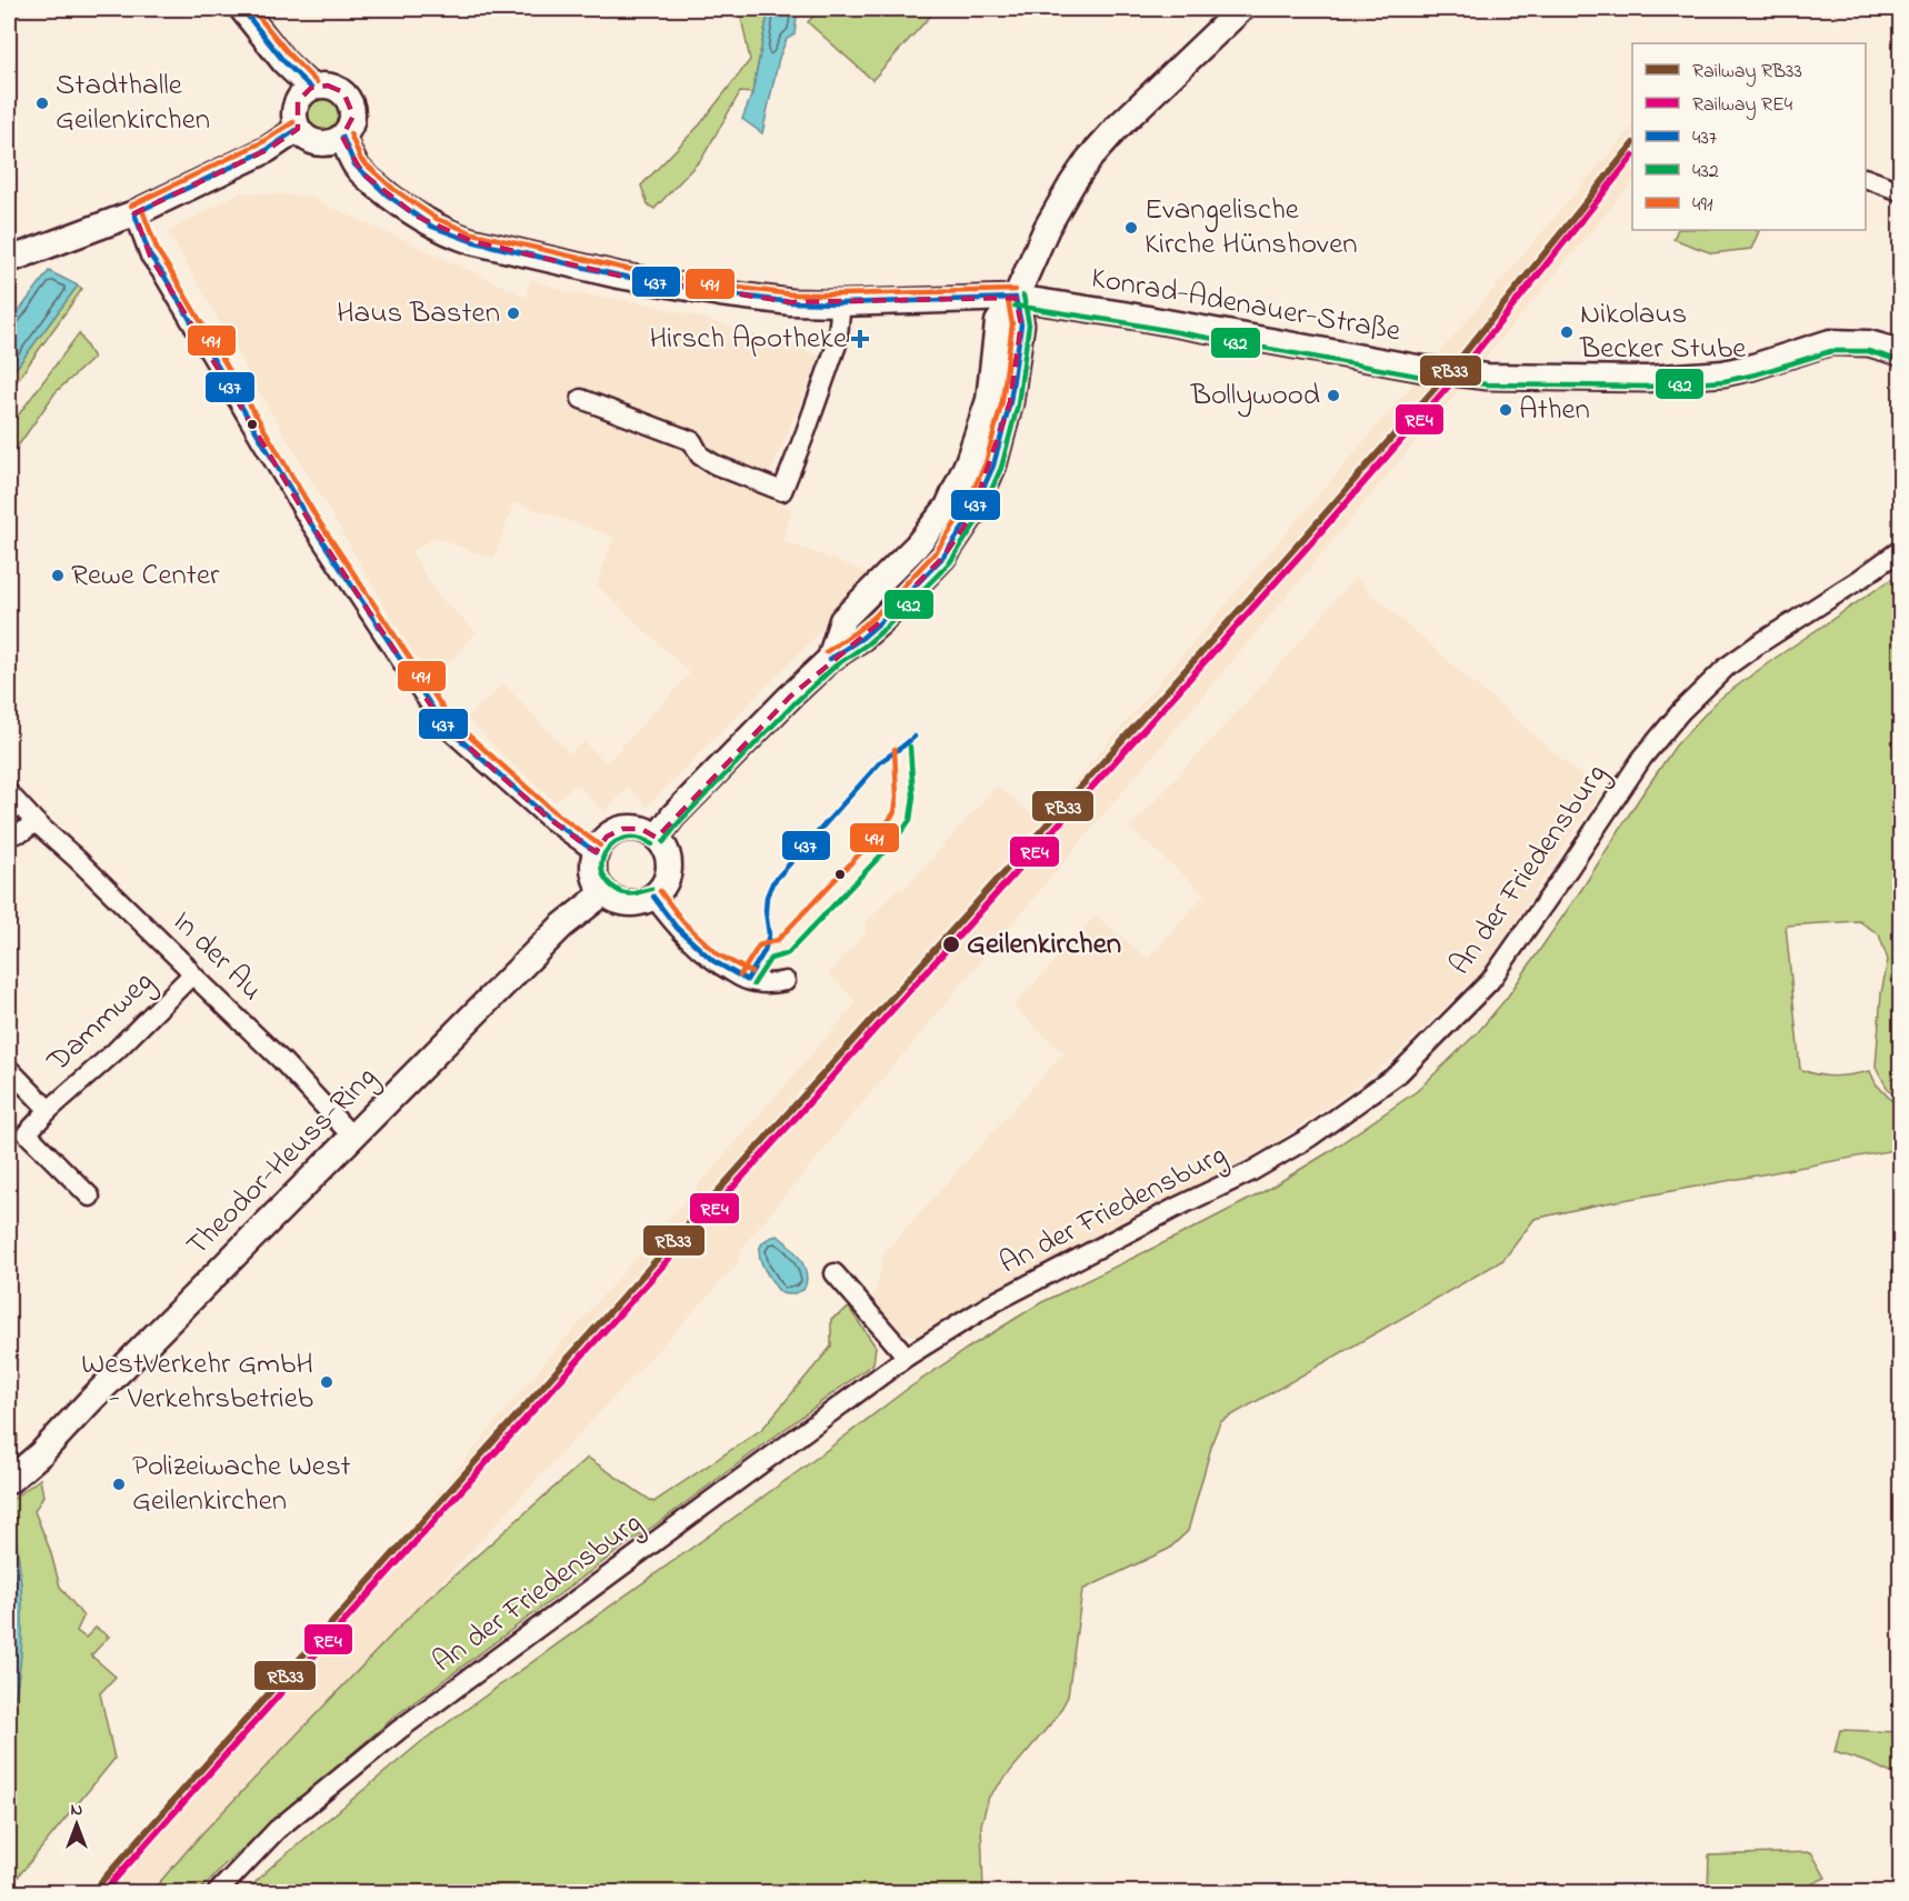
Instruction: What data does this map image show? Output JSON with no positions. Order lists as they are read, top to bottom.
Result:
{
  "streets": {
    "main road": ["Konrad-Adenauer-Straße", "Theodor-Heuss-Ring"],
    "street": ["An der Friedensburg", "In der Au", "Dammweg"]
  },
  "crossings": [
    ["In der Au", "Dammweg"],
    ["In der Au", "Theodor-Heuss-Ring"]
  ],
  "places": {
    "other": [
      "Stadthalle Geilenkirchen",
      "Evangelische Kirche Hünshoven",
      "Haus Basten",
      "Nikolaus Becker Stube",
      "Bollywood",
      "Athen",
      "Rewe Center",
      "Geilenkirchen",
      "WestVerkehr GmbH - Verkehrsbetrieb",
      "Polizeiwache West Geilenkirchen"
    ],
    "health": ["Hirsch Apotheke"]
  },
  "lines": [
    "transit line 437",
    "transit line 491",
    "rail line RB33",
    "rail line RE4",
    "transit line 432"
  ],
  "legend": [
    "Railway RB33",
    "Railway RE4",
    "437",
    "432",
    "491"
  ],
  "north": "top"
}
